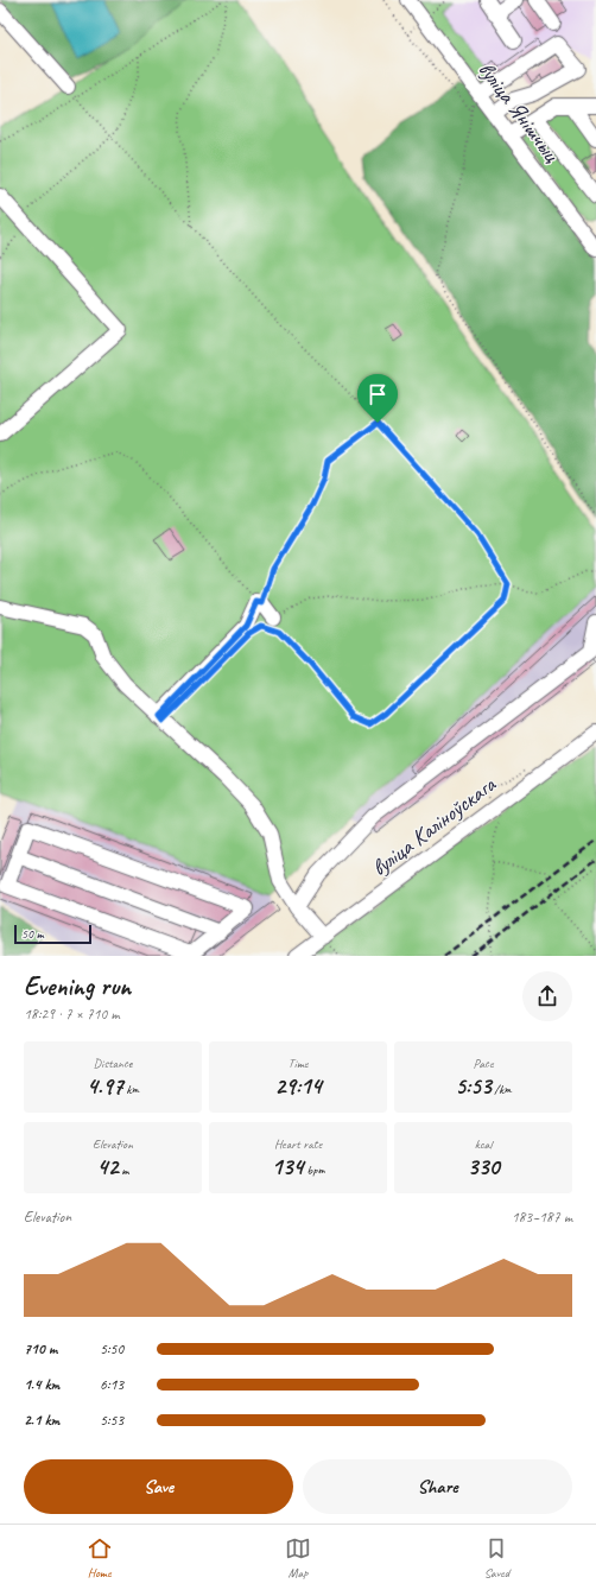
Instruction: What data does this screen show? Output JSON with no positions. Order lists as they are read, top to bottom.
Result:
{
  "streets": {
    "street": ["вуліца Янішчыц", "вуліца Каліноўскага"]
  },
  "scale_bar": "50 m",
  "page": {
    "scale": "50 m",
    "heading": ["Evening run", "18:29 · 7 × 710 m"],
    "stats": [
      ["Distance", "4.97 km"],
      ["Time", "29:14"],
      ["Pace", "5:53 /km"],
      ["Elevation", "42 m"],
      ["Heart rate", "134 bpm"],
      ["kcal", "330"]
    ],
    "chart": ["Elevation", "183–187 m"],
    "list": [
      {
        "name": "710 m",
        "note": "5:50"
      },
      {
        "name": "1.4 km",
        "note": "6:13"
      },
      {
        "name": "2.1 km",
        "note": "5:53"
      }
    ],
    "buttons": ["Save", "Share"],
    "tabs": ["Home", "Map", "Saved"]
  }
}
